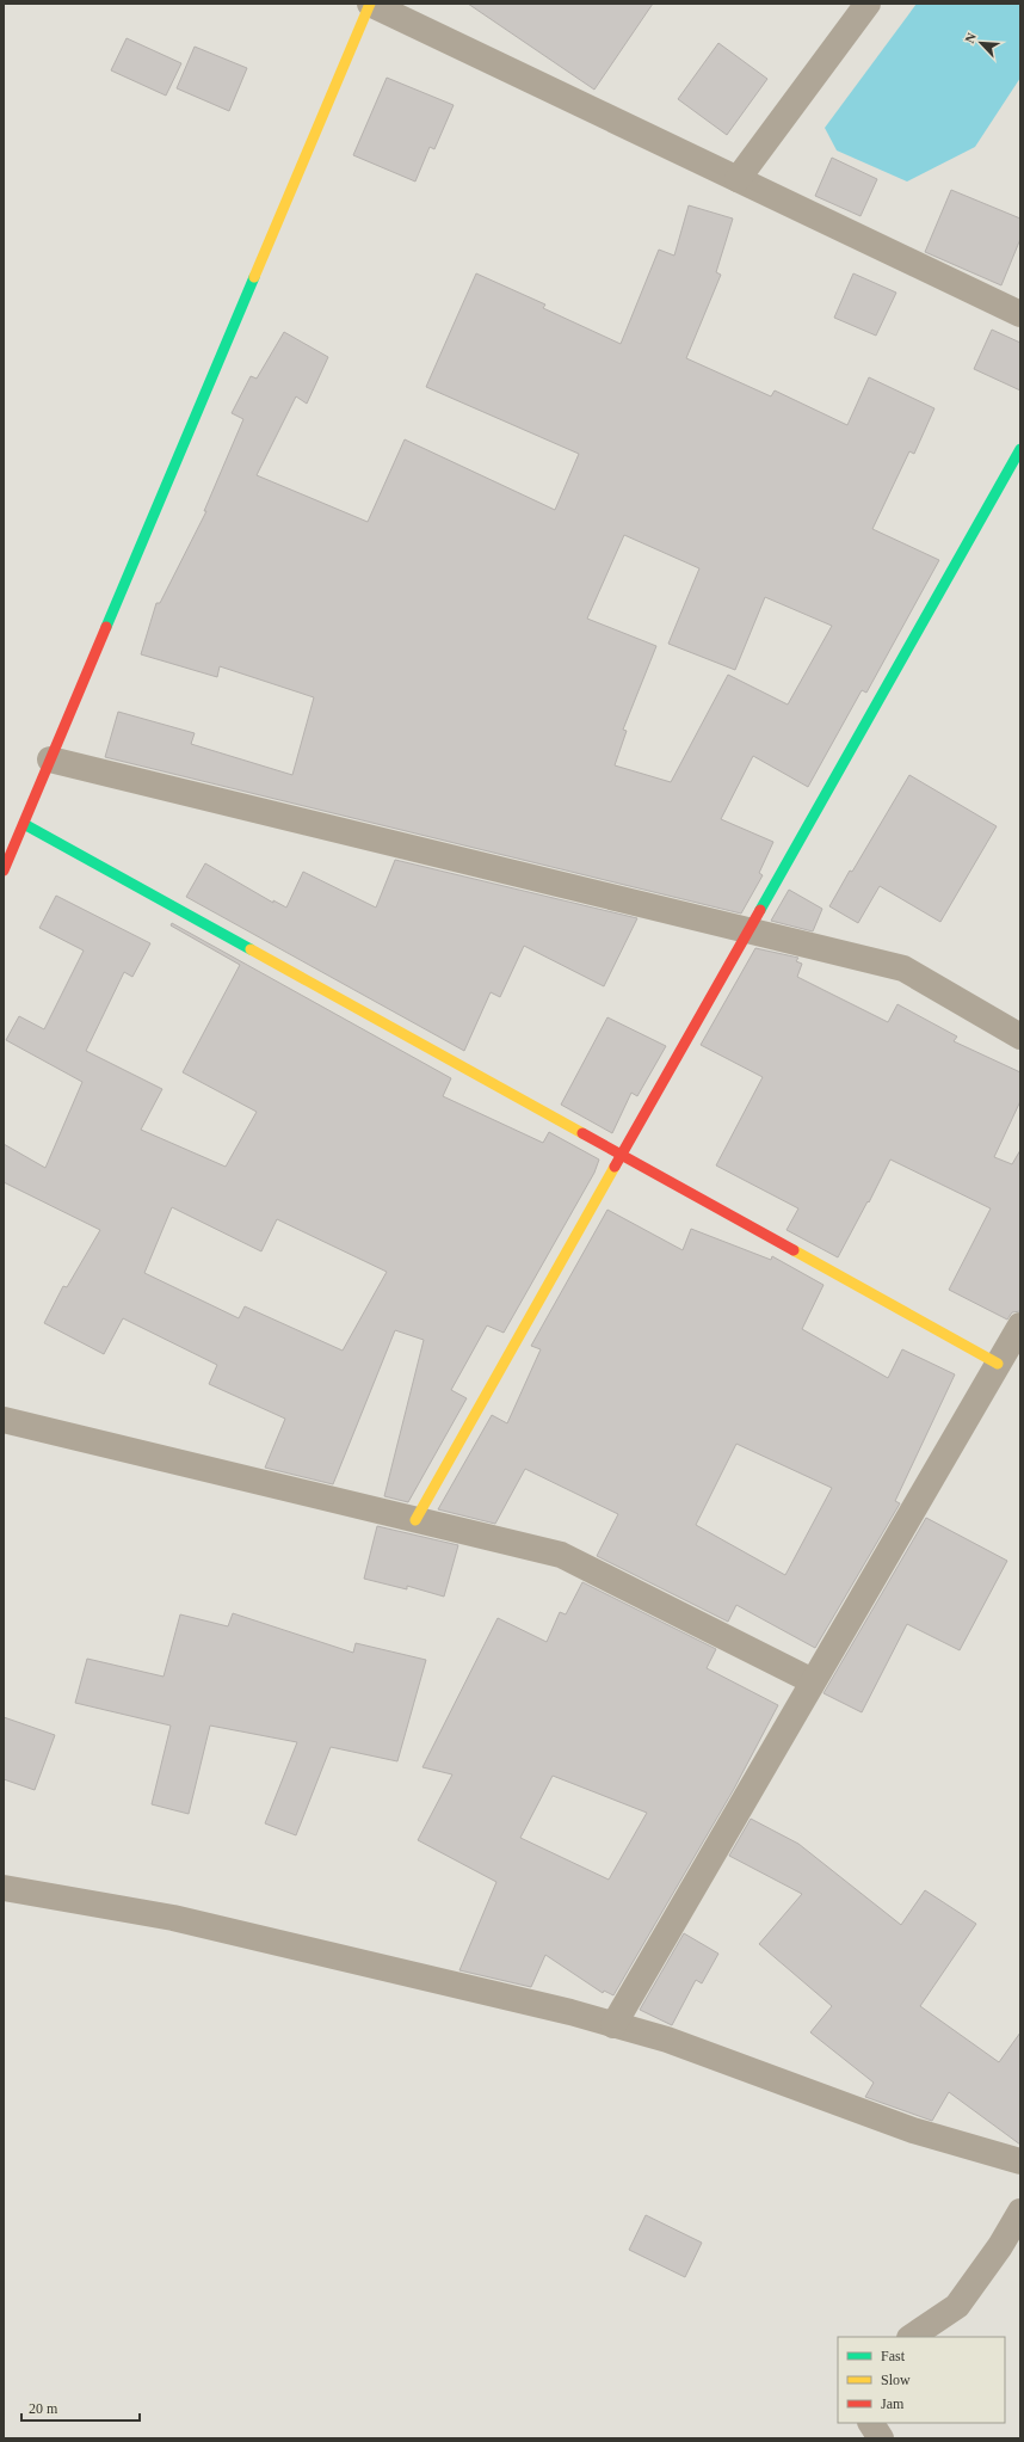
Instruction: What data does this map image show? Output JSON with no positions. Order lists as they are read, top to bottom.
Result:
{
  "legend": ["Fast", "Slow", "Jam"],
  "scale_bar": "20 m",
  "north": "top left"
}
